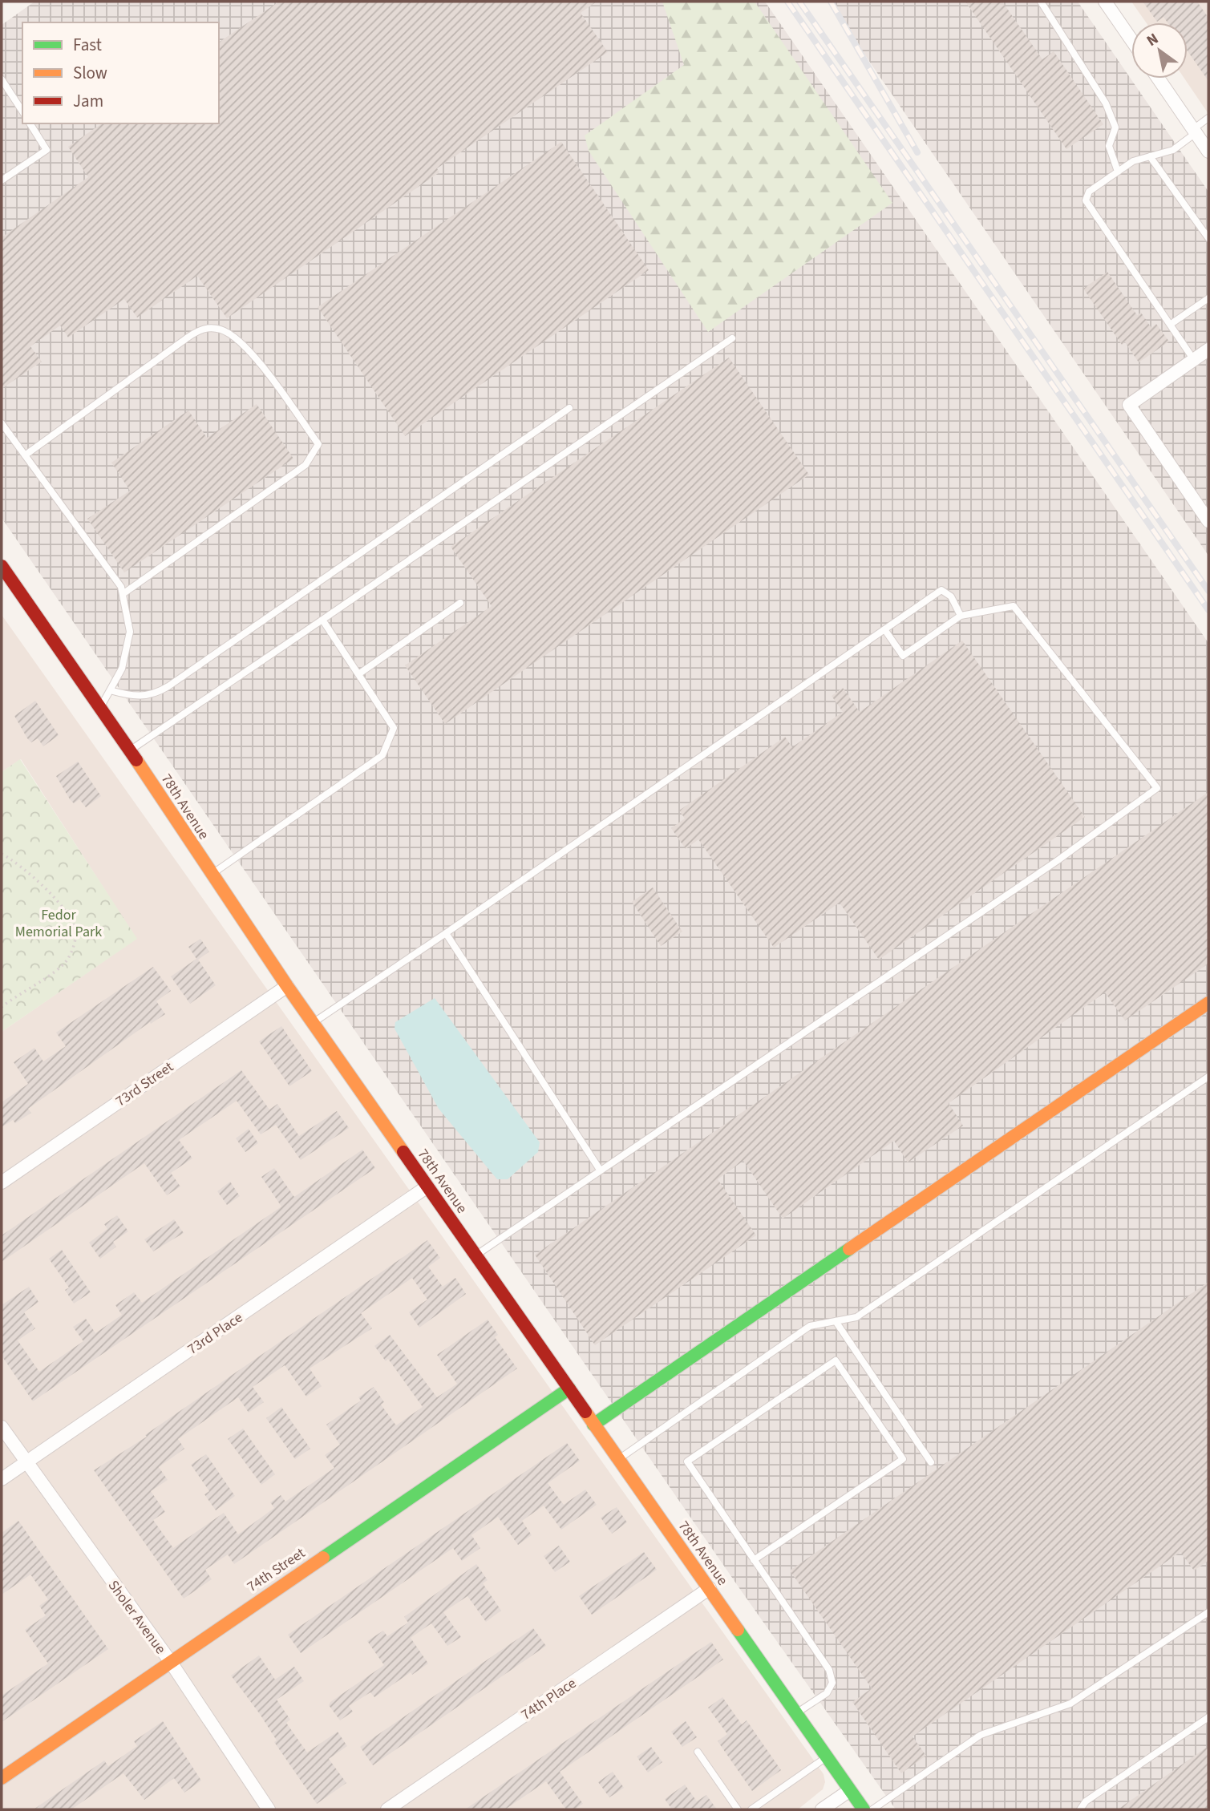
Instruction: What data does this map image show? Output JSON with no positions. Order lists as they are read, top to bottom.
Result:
{
  "streets": {
    "street": [
      "78th Avenue",
      "73rd Street",
      "73rd Place",
      "74th Street",
      "Sholer Avenue",
      "74th Place"
    ]
  },
  "crossings": [
    ["78th Avenue", "73rd Street"],
    ["78th Avenue", "73rd Place"],
    ["78th Avenue", "74th Street"],
    ["78th Avenue", "74th Place"],
    ["73rd Place", "Sholer Avenue"],
    ["74th Street", "Sholer Avenue"]
  ],
  "parks": ["Fedor Memorial Park"],
  "legend": ["Fast", "Slow", "Jam"],
  "north": "top left"
}
